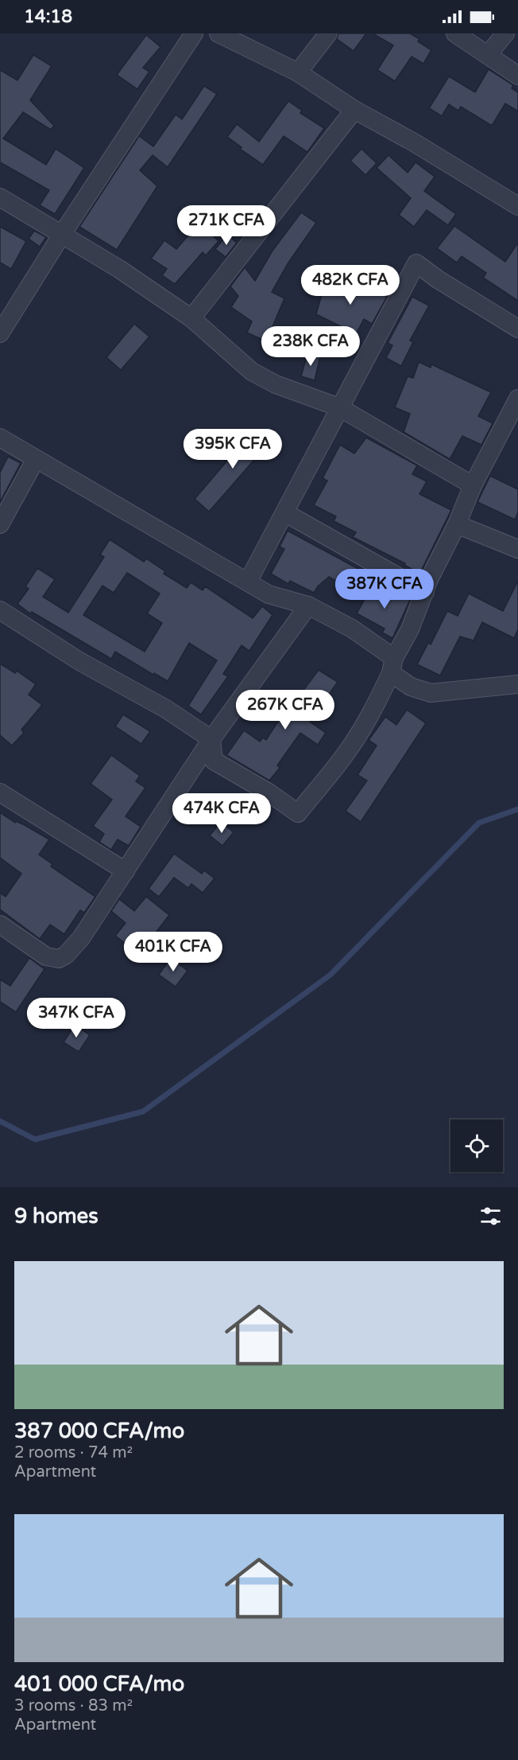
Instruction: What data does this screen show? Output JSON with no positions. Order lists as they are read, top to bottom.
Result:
{
  "page": {
    "status": "14:18",
    "price": [
      "271K CFA",
      "482K CFA",
      "238K CFA",
      "395K CFA",
      "387K CFA",
      "267K CFA",
      "474K CFA",
      "401K CFA",
      "347K CFA"
    ],
    "heading": "9 homes",
    "list": [
      {
        "name": "387 000 CFA/mo",
        "note": "2 rooms · 74 m² · Apartment"
      },
      {
        "name": "401 000 CFA/mo",
        "note": "3 rooms · 83 m² · Apartment"
      }
    ]
  }
}
